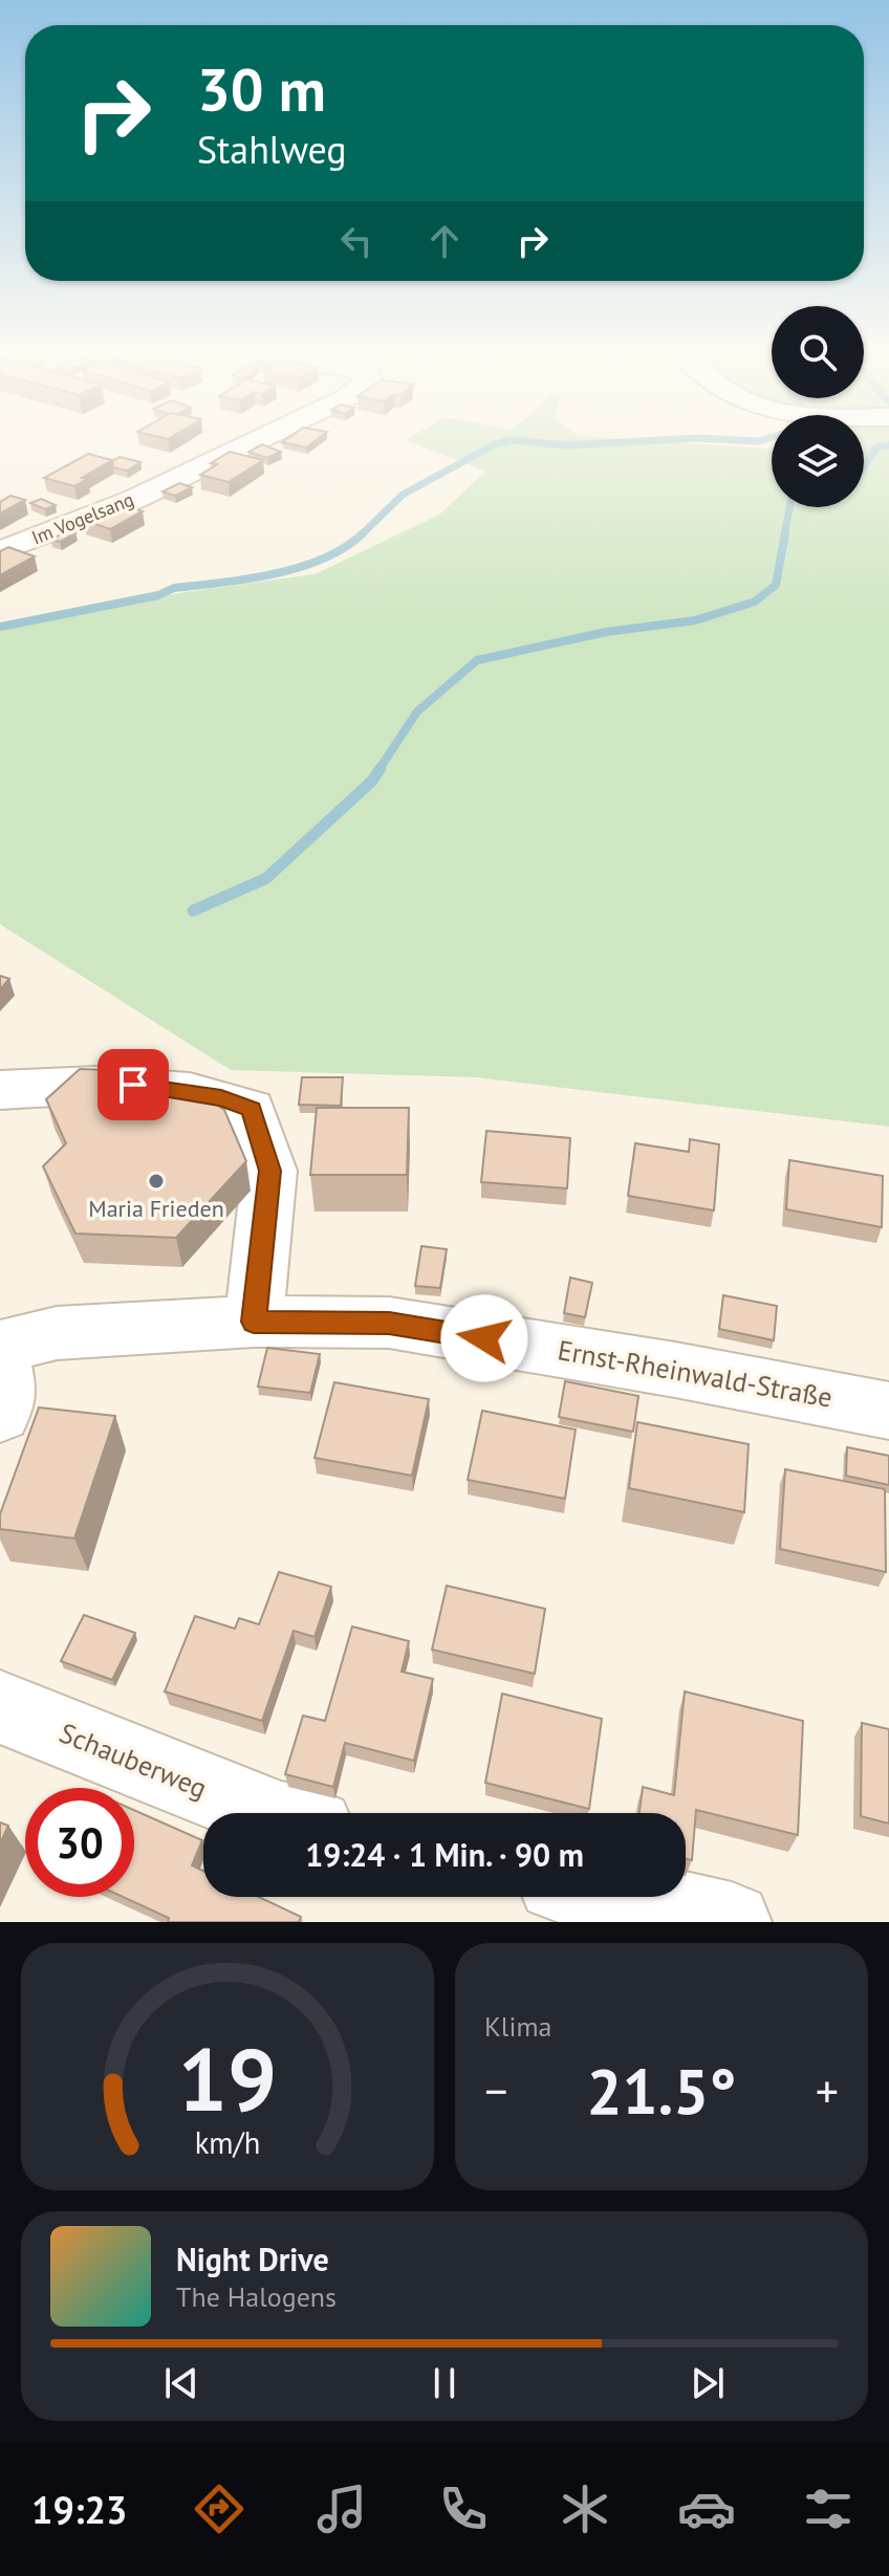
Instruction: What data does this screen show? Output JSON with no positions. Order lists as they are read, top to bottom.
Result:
{
  "streets": {
    "street": ["Im Vogelsang", "Ernst-Rheinwald-Straße", "Schauberweg"]
  },
  "places": ["Maria Frieden"],
  "page": {
    "turn": ["30 m", "Stahlweg"],
    "limit": "30",
    "trip": "19:24 · 1 Min. · 90 m",
    "tile": "Klima",
    "heat": ["−", "21.5°", "+"],
    "song": ["Night Drive", "The Halogens"],
    "tabs": "19:23",
    "gauge": ["19", "km/h"]
  }
}
